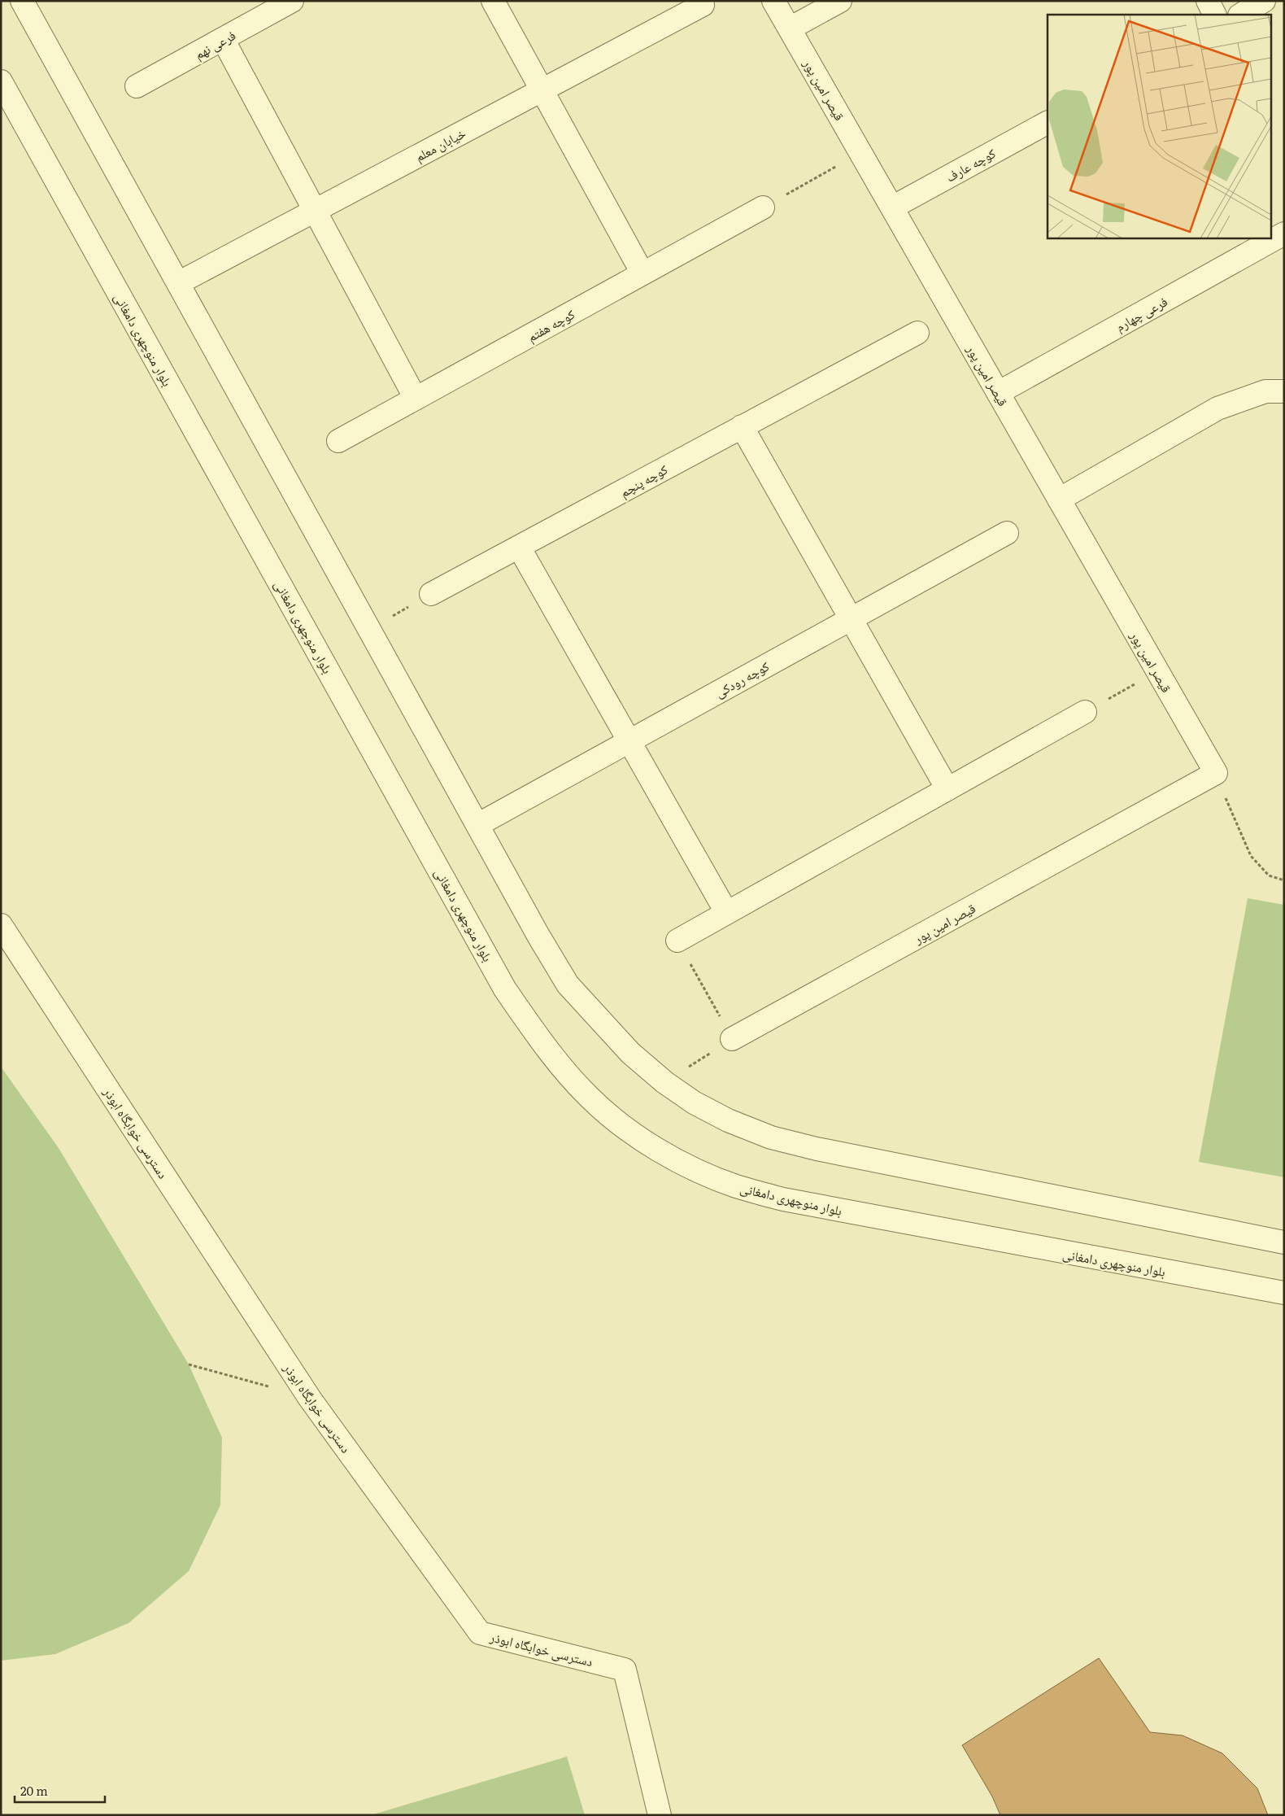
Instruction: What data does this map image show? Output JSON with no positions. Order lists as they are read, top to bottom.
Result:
{
  "streets": {
    "street": [
      "فرعی نهم",
      "قیصر امین پور",
      "خیابان معلم",
      "کوچه عارف",
      "فرعی چهارم",
      "کوچه هفتم",
      "بلوار منوچهری دامغانی",
      "کوچه پنچم",
      "کوچه رودکی",
      "دسترسی خوابگاه ابوذر"
    ]
  },
  "crossings": [
    ["قیصر امین پور", "کوچه عارف"],
    ["قیصر امین پور", "فرعی چهارم"]
  ],
  "scale_bar": "20 m"
}
